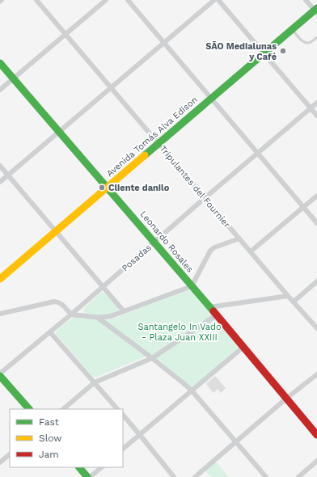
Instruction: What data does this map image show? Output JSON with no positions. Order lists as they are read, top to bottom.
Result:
{
  "streets": {
    "street": [
      "Avenida Tomás Alva Edison",
      "Tripulantes del Fournier",
      "Leonardo Rosales",
      "Posadas"
    ]
  },
  "crossings": [
    ["Avenida Tomás Alva Edison", "Tripulantes del Fournier"],
    ["Avenida Tomás Alva Edison", "Leonardo Rosales"],
    ["Tripulantes del Fournier", "Posadas"],
    ["Leonardo Rosales", "Posadas"]
  ],
  "parks": ["Santangelo In Vado - Plaza Juan XXIII"],
  "places": ["SÃO Medialunas y Café", "Cliente danilo"],
  "legend": ["Fast", "Slow", "Jam"]
}
